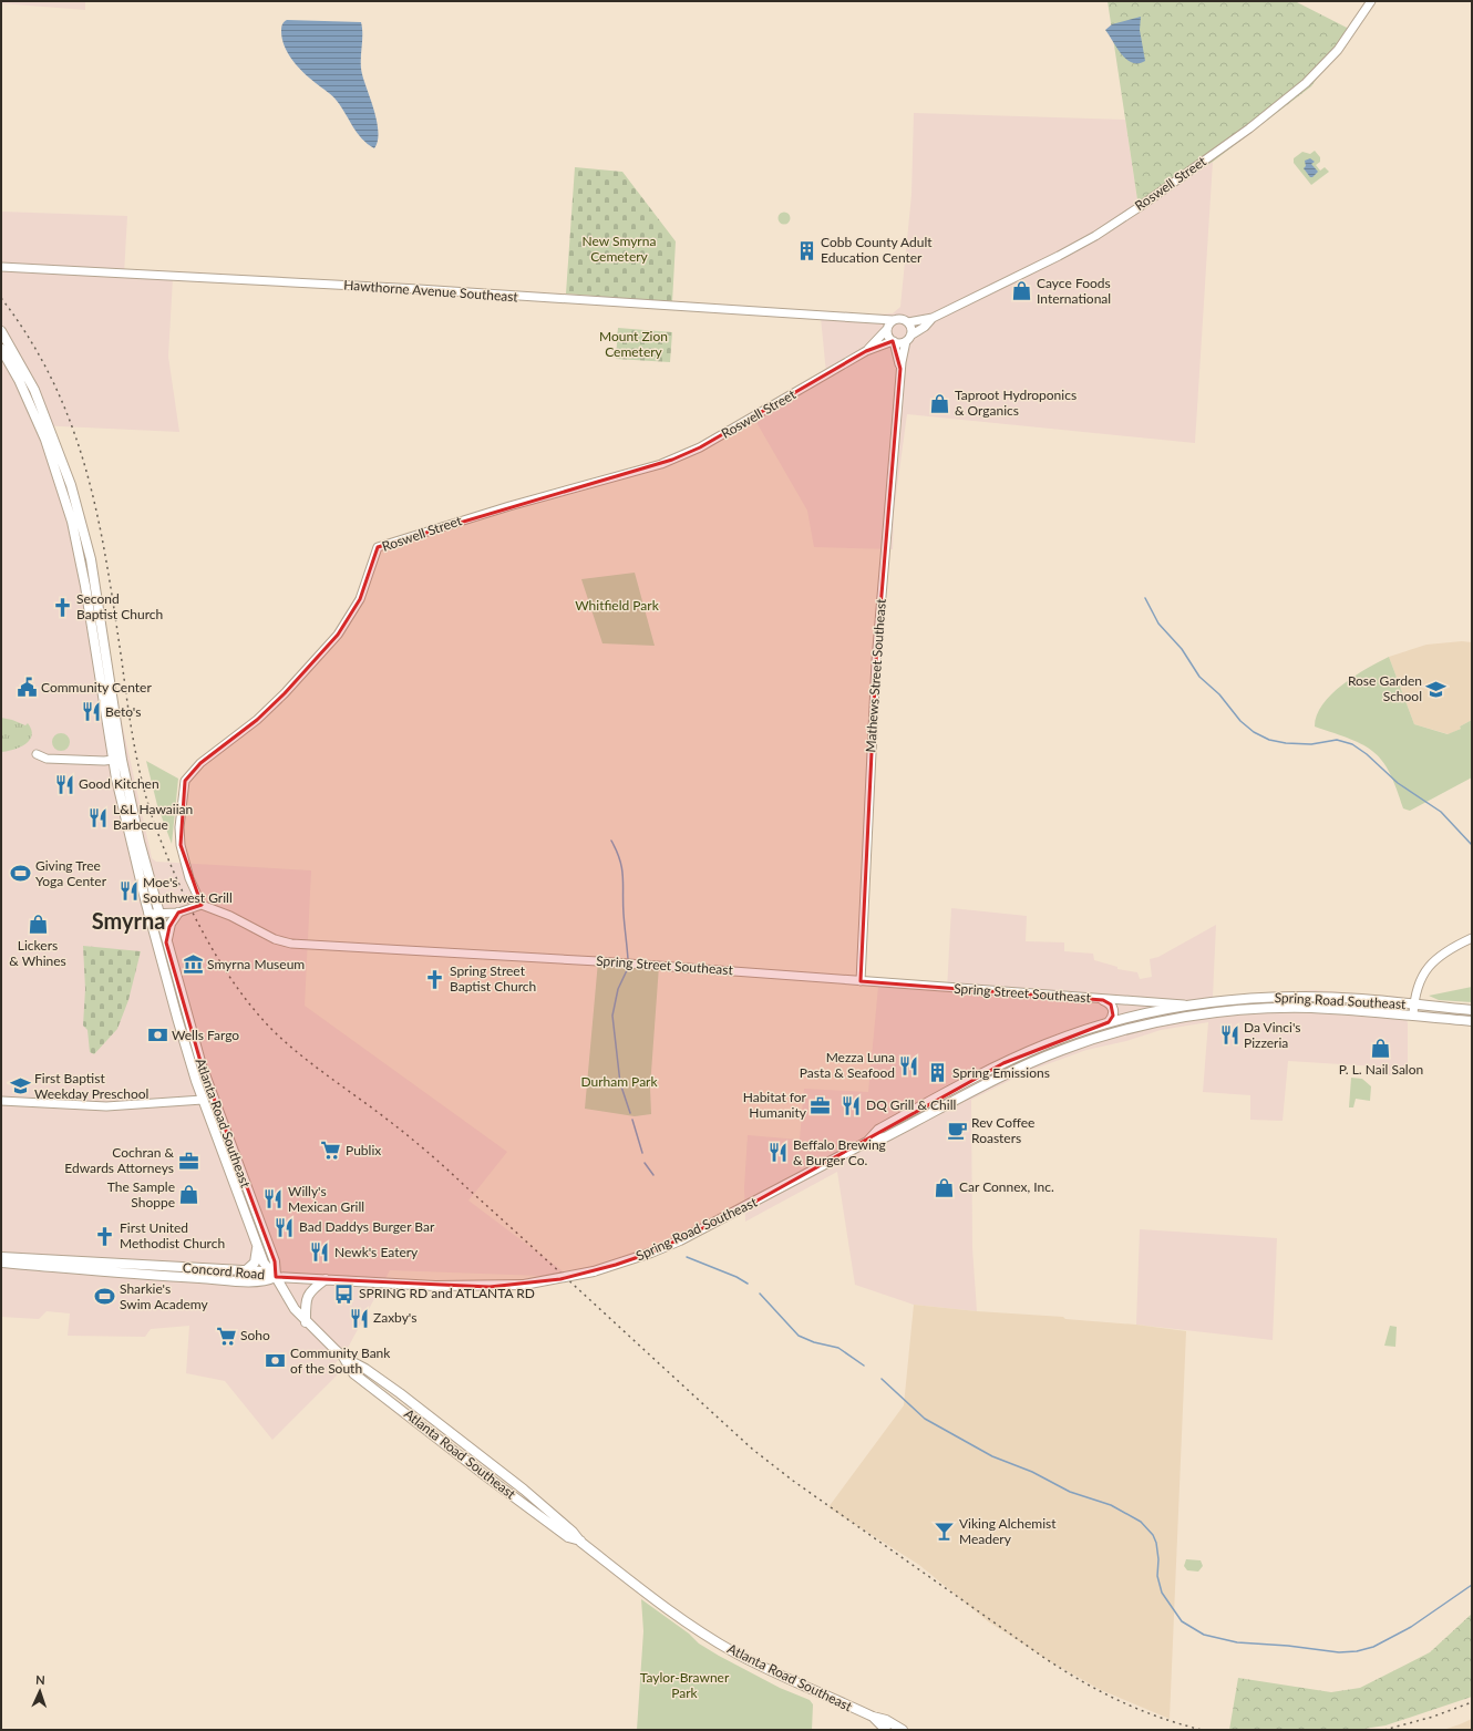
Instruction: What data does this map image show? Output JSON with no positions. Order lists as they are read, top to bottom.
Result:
{
  "streets": {
    "main road": ["Spring Road Southeast", "Atlanta Road Southeast", "Concord Road"],
    "street": [
      "Roswell Street",
      "Hawthorne Avenue Southeast",
      "Mathews Street Southeast",
      "Spring Street Southeast"
    ]
  },
  "crossings": [
    ["Roswell Street", "Hawthorne Avenue Southeast"],
    ["Roswell Street", "Mathews Street Southeast"],
    ["Roswell Street", "Spring Street Southeast"],
    ["Hawthorne Avenue Southeast", "Mathews Street Southeast"],
    ["Mathews Street Southeast", "Spring Street Southeast"],
    ["Spring Street Southeast", "Spring Road Southeast"],
    ["Spring Road Southeast", "Atlanta Road Southeast"],
    ["Spring Road Southeast", "Concord Road"],
    ["Atlanta Road Southeast", "Concord Road"]
  ],
  "districts": ["Smyrna"],
  "parks": [
    "New Smyrna Cemetery",
    "Mount Zion Cemetery",
    "Whitfield Park",
    "Durham Park",
    "Taylor-Brawner Park"
  ],
  "places": {
    "building": ["Cobb County Adult Education Center", "Spring Emissions"],
    "shop": [
      "Cayce Foods International",
      "Taproot Hydroponics & Organics",
      "Lickers & Whines",
      "P. L. Nail Salon",
      "Car Connex, Inc.",
      "The Sample Shoppe"
    ],
    "church": ["Second Baptist Church", "Spring Street Baptist Church", "First United Methodist Church"],
    "public building": ["Community Center"],
    "school or university": ["Rose Garden School", "First Baptist Weekday Preschool"],
    "restaurant": [
      "Beto's",
      "Good Kitchen",
      "L&L Hawaiian Barbecue",
      "Moe's Southwest Grill",
      "Da Vinci's Pizzeria",
      "Mezza Luna Pasta & Seafood",
      "DQ Grill & Chill",
      "Beffalo Brewing & Burger Co.",
      "Willy's Mexican Grill",
      "Bad Daddys Burger Bar",
      "Newk's Eatery",
      "Zaxby's"
    ],
    "sports": ["Giving Tree Yoga Center", "Sharkie's Swim Academy"],
    "museum": ["Smyrna Museum"],
    "bank": ["Wells Fargo", "Community Bank of the South"],
    "office": ["Habitat for Humanity", "Cochran & Edwards Attorneys"],
    "cafe": ["Rev Coffee Roasters"],
    "supermarket": ["Publix", "Soho"],
    "bus stop": ["SPRING RD and ATLANTA RD"],
    "bar": ["Viking Alchemist Meadery"]
  },
  "north": "top"
}
